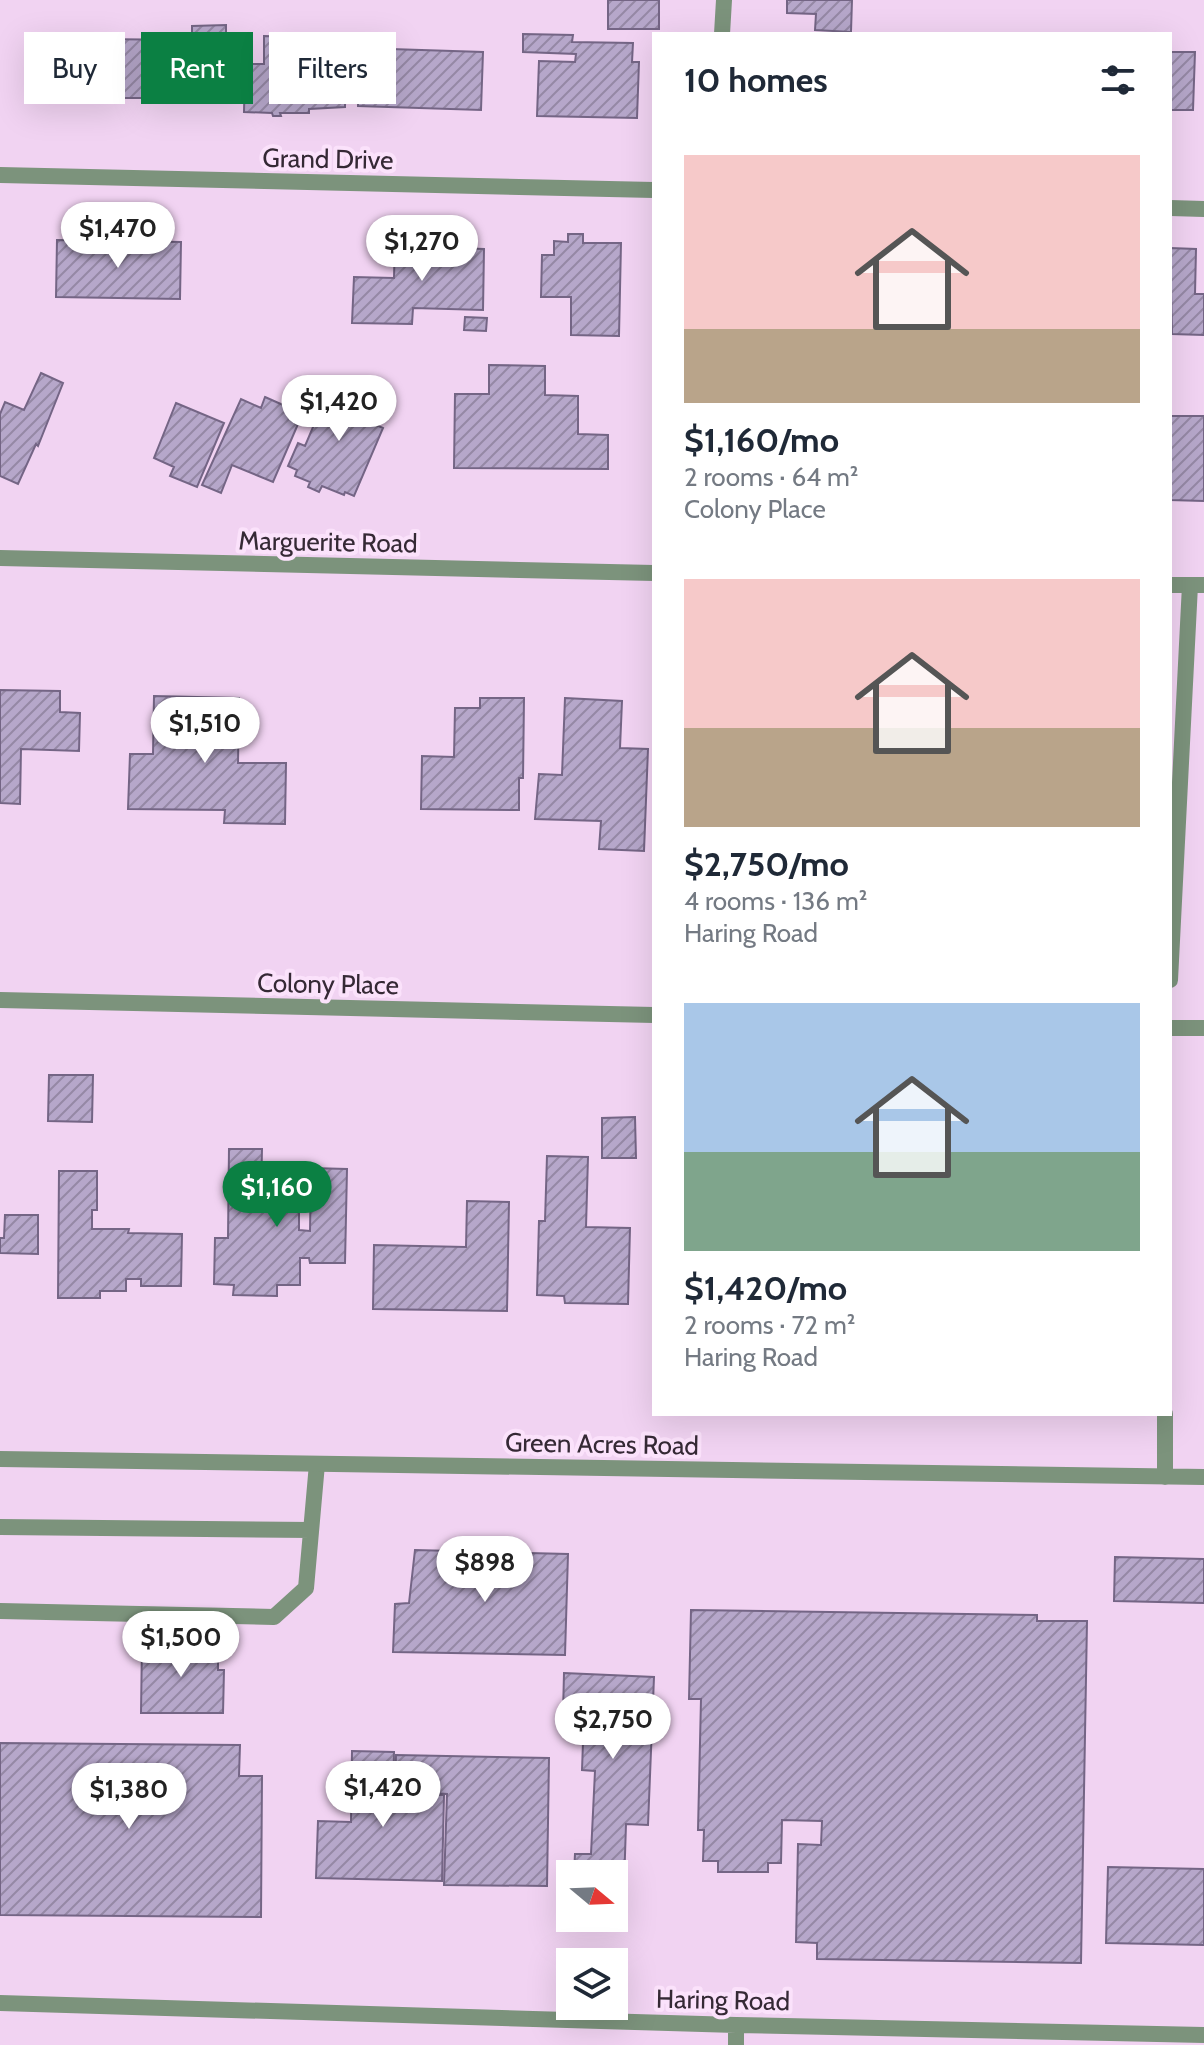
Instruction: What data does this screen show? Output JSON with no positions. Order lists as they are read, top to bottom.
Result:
{
  "streets": {
    "street": [
      "Grand Drive",
      "Marguerite Road",
      "Colony Place",
      "Green Acres Road",
      "Haring Road"
    ]
  },
  "north": "right",
  "page": {
    "chip": ["Buy", "Rent", "Filters"],
    "heading": "10 homes",
    "list": [
      {
        "name": "$1,160/mo",
        "note": "2 rooms · 64 m² · Colony Place"
      },
      {
        "name": "$2,750/mo",
        "note": "4 rooms · 136 m² · Haring Road"
      },
      {
        "name": "$1,420/mo",
        "note": "2 rooms · 72 m² · Haring Road"
      }
    ],
    "price": [
      "$1,470",
      "$1,270",
      "$1,420",
      "$1,510",
      "$1,160",
      "$898",
      "$1,500",
      "$2,750",
      "$1,420",
      "$1,380"
    ]
  }
}
